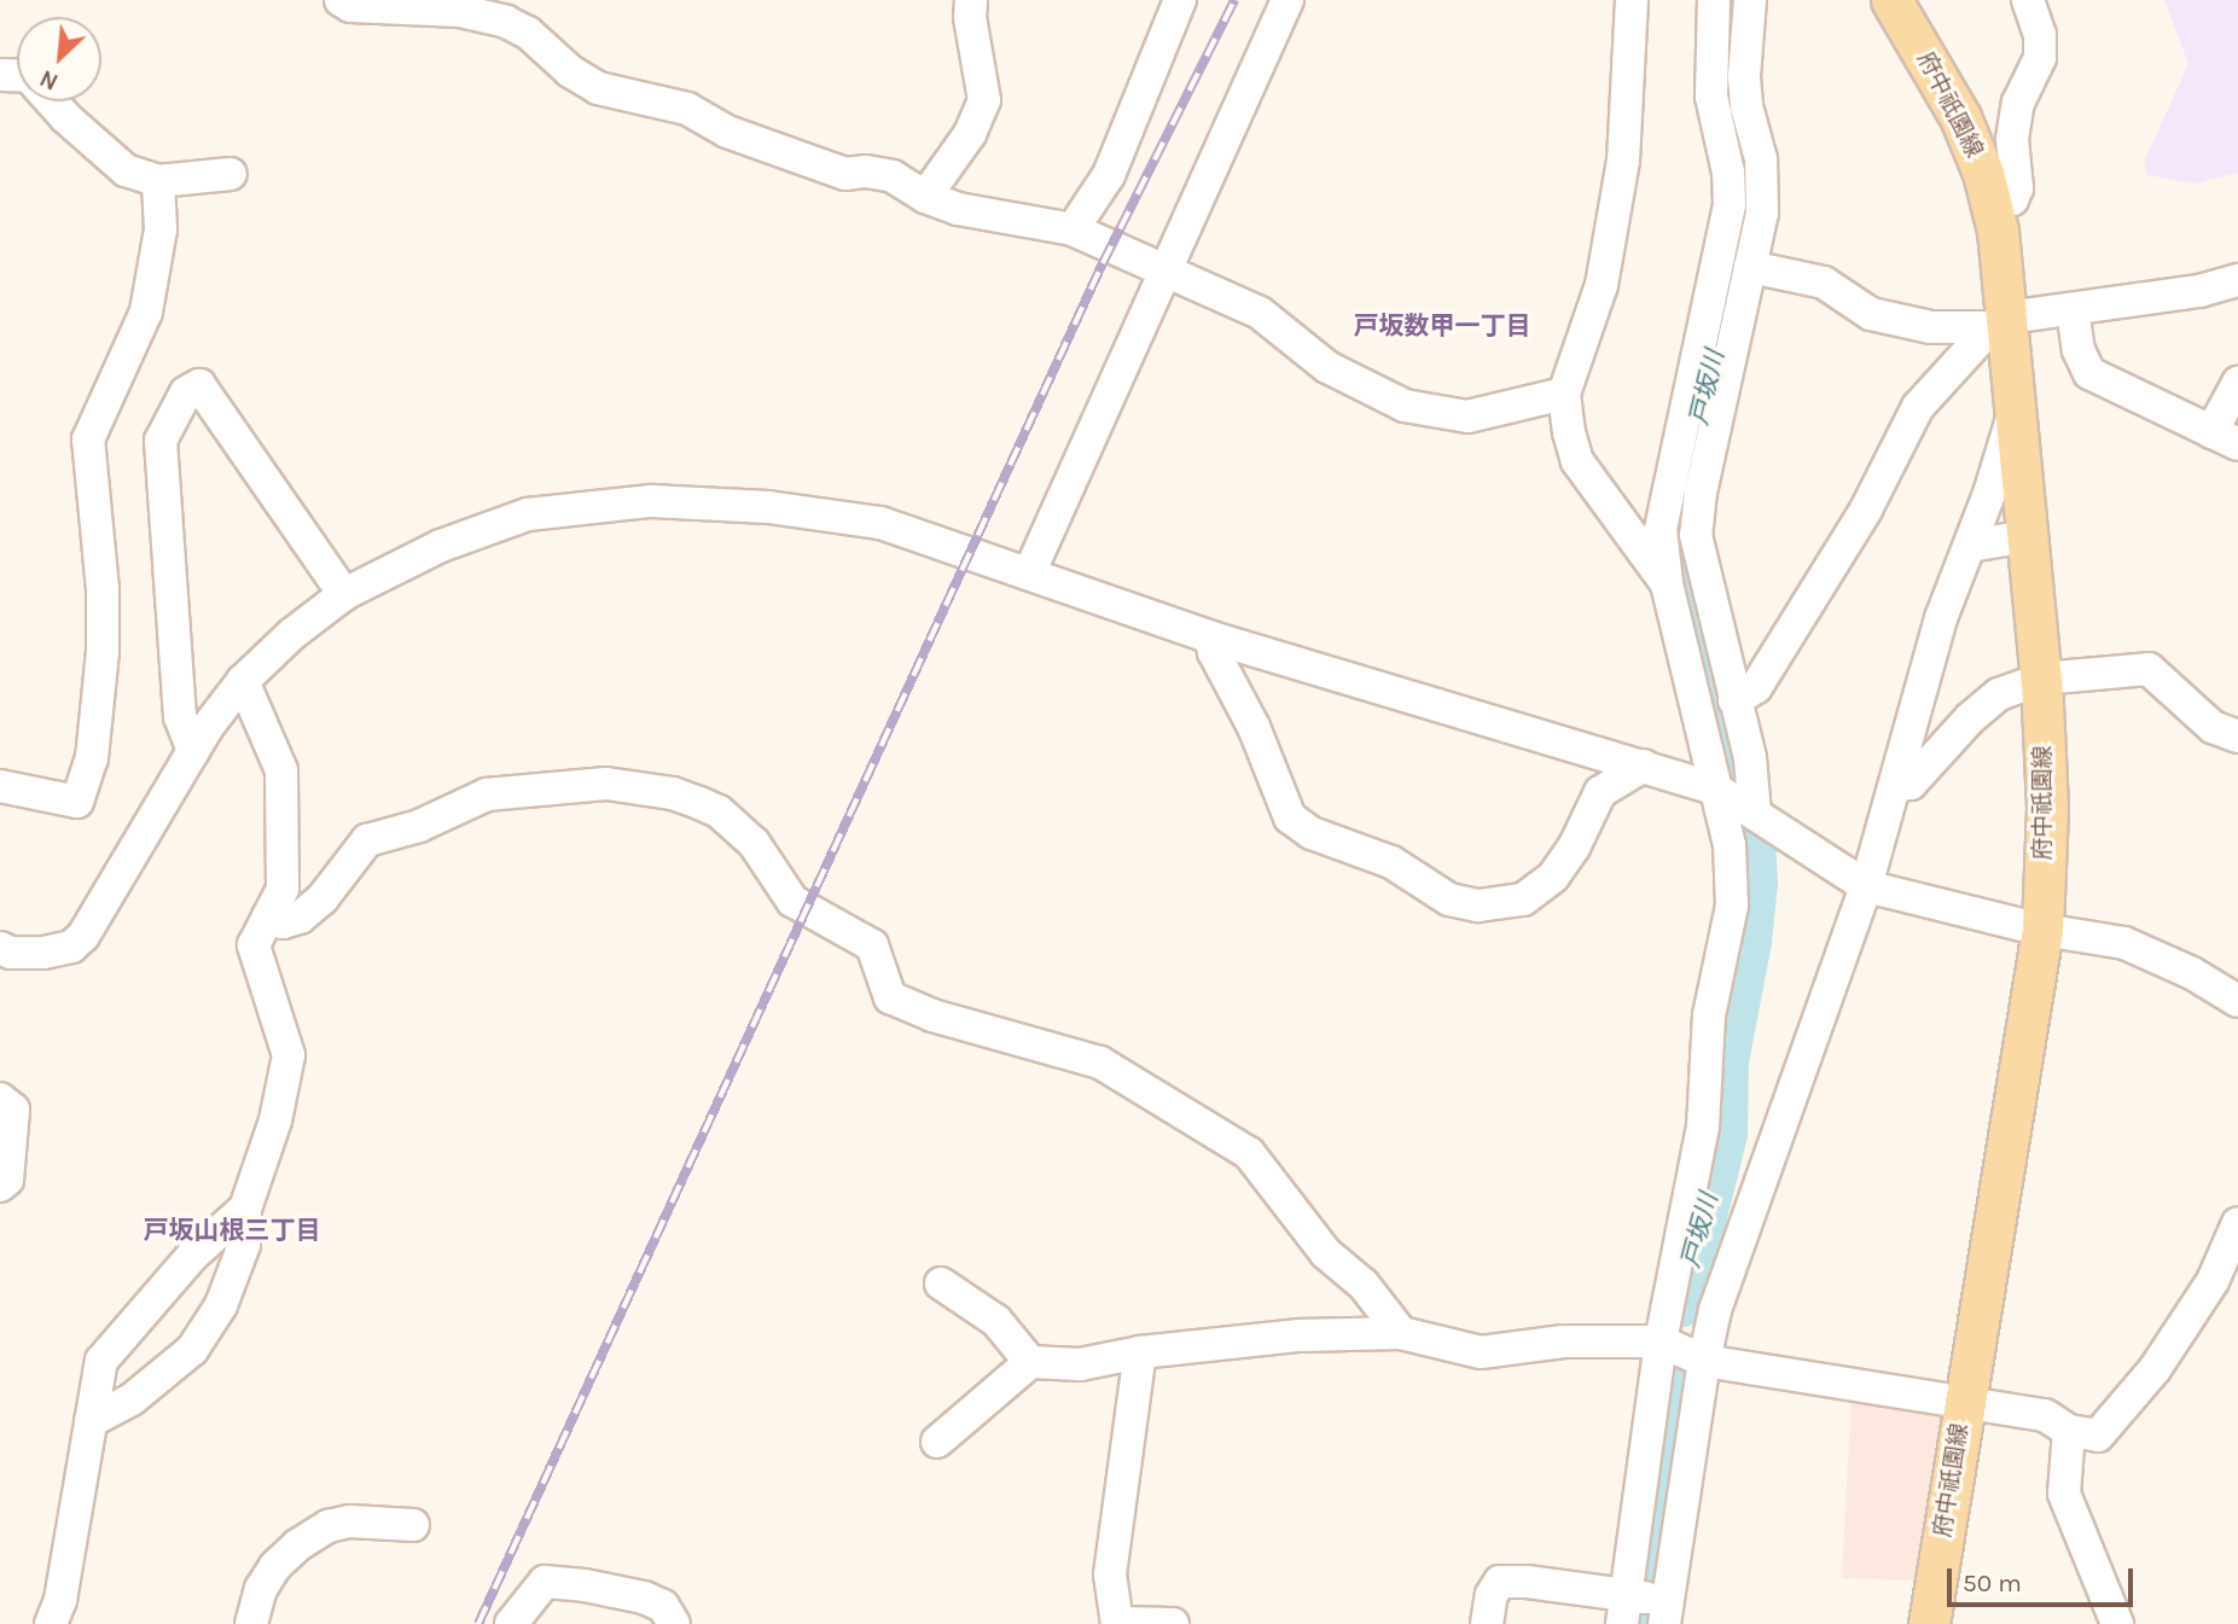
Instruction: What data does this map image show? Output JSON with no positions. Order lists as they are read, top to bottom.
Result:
{
  "streets": {
    "main road": ["府中祇園線"]
  },
  "districts": ["戸坂数甲一丁目", "戸坂山根三丁目"],
  "water": ["戸坂川"],
  "scale_bar": "50 m",
  "north": "bottom left"
}
